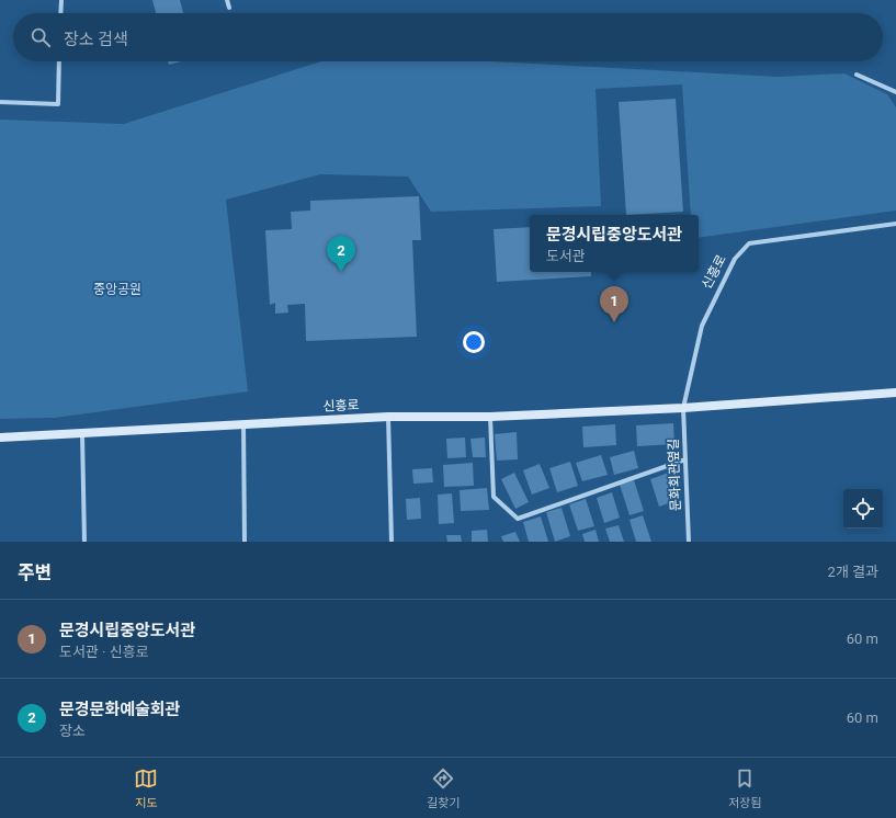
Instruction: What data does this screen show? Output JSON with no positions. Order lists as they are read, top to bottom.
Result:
{
  "streets": {
    "street": ["신흥로", "문화회관옆길"]
  },
  "crossings": [
    ["신흥로", "문화회관옆길"]
  ],
  "parks": ["중앙공원"],
  "page": {
    "search": "장소 검색",
    "popup": ["문경시립중앙도서관", "도서관"],
    "pins": ["2", "1"],
    "heading": ["주변", "2개 결과"],
    "list": [
      {
        "mark": "1",
        "name": "문경시립중앙도서관",
        "note": "도서관 · 신흥로",
        "value": "60 m"
      },
      {
        "mark": "2",
        "name": "문경문화예술회관",
        "note": "장소",
        "value": "60 m"
      }
    ],
    "nav": ["지도", "길찾기", "저장됨"]
  }
}
